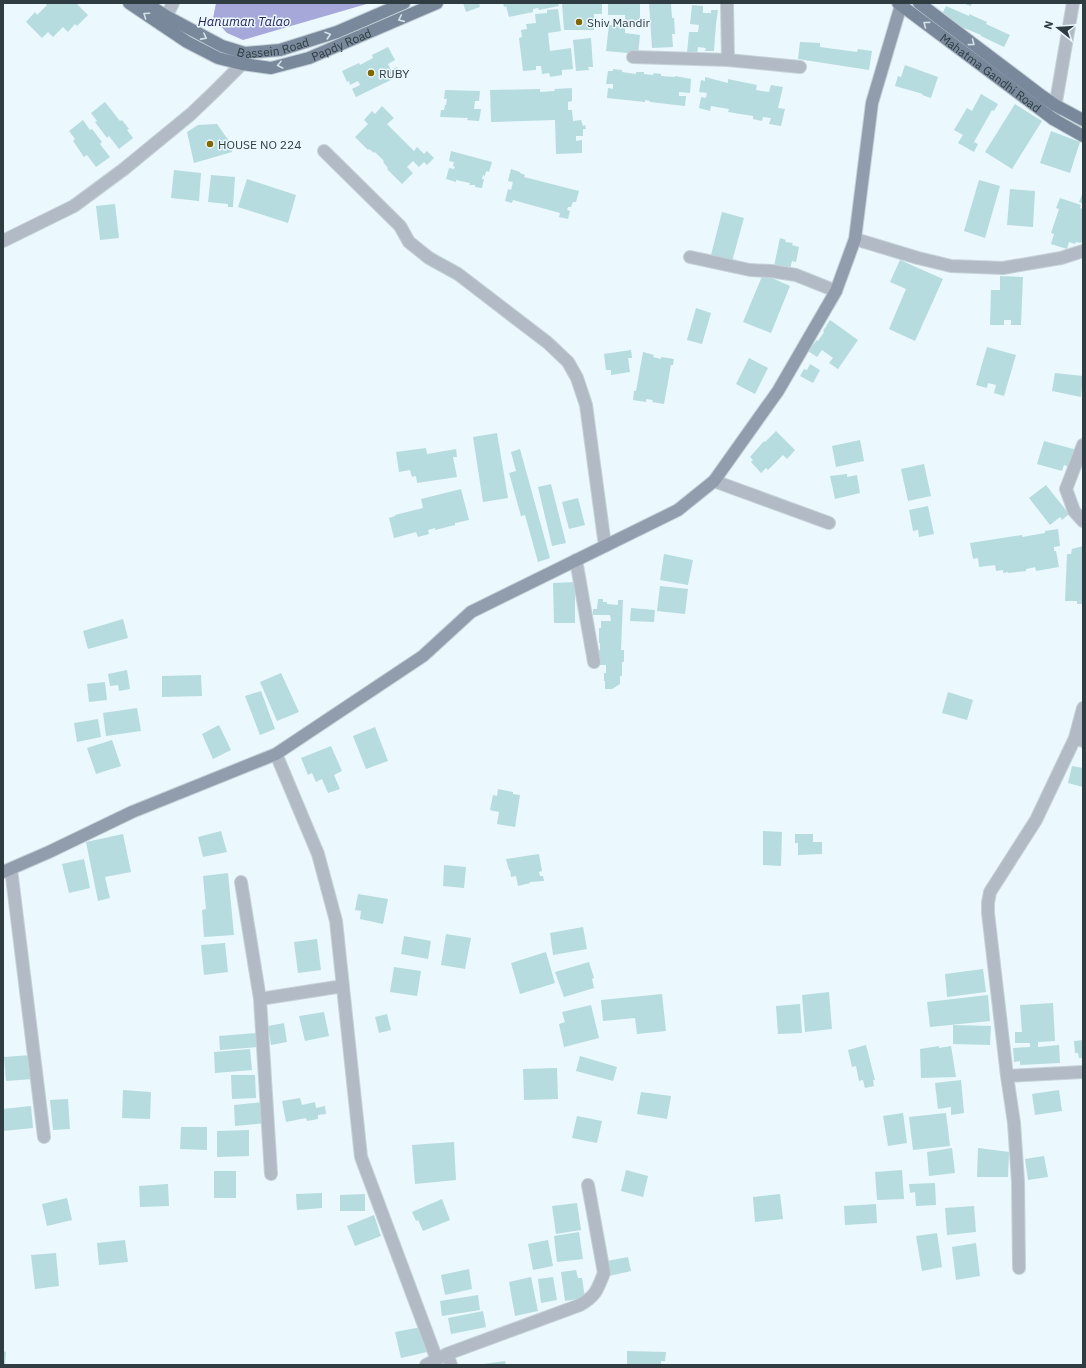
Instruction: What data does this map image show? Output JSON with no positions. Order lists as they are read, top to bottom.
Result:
{
  "streets": {
    "main road": ["Bassein Road", "Papdy Road", "Mahatma Gandhi Road"]
  },
  "crossings": [
    ["Bassein Road", "Papdy Road"]
  ],
  "one_way": ["Papdy Road"],
  "water": ["Hanuman Talao"],
  "places": ["Shiv Mandir", "RUBY", "HOUSE NO 224"],
  "north": "left"
}
